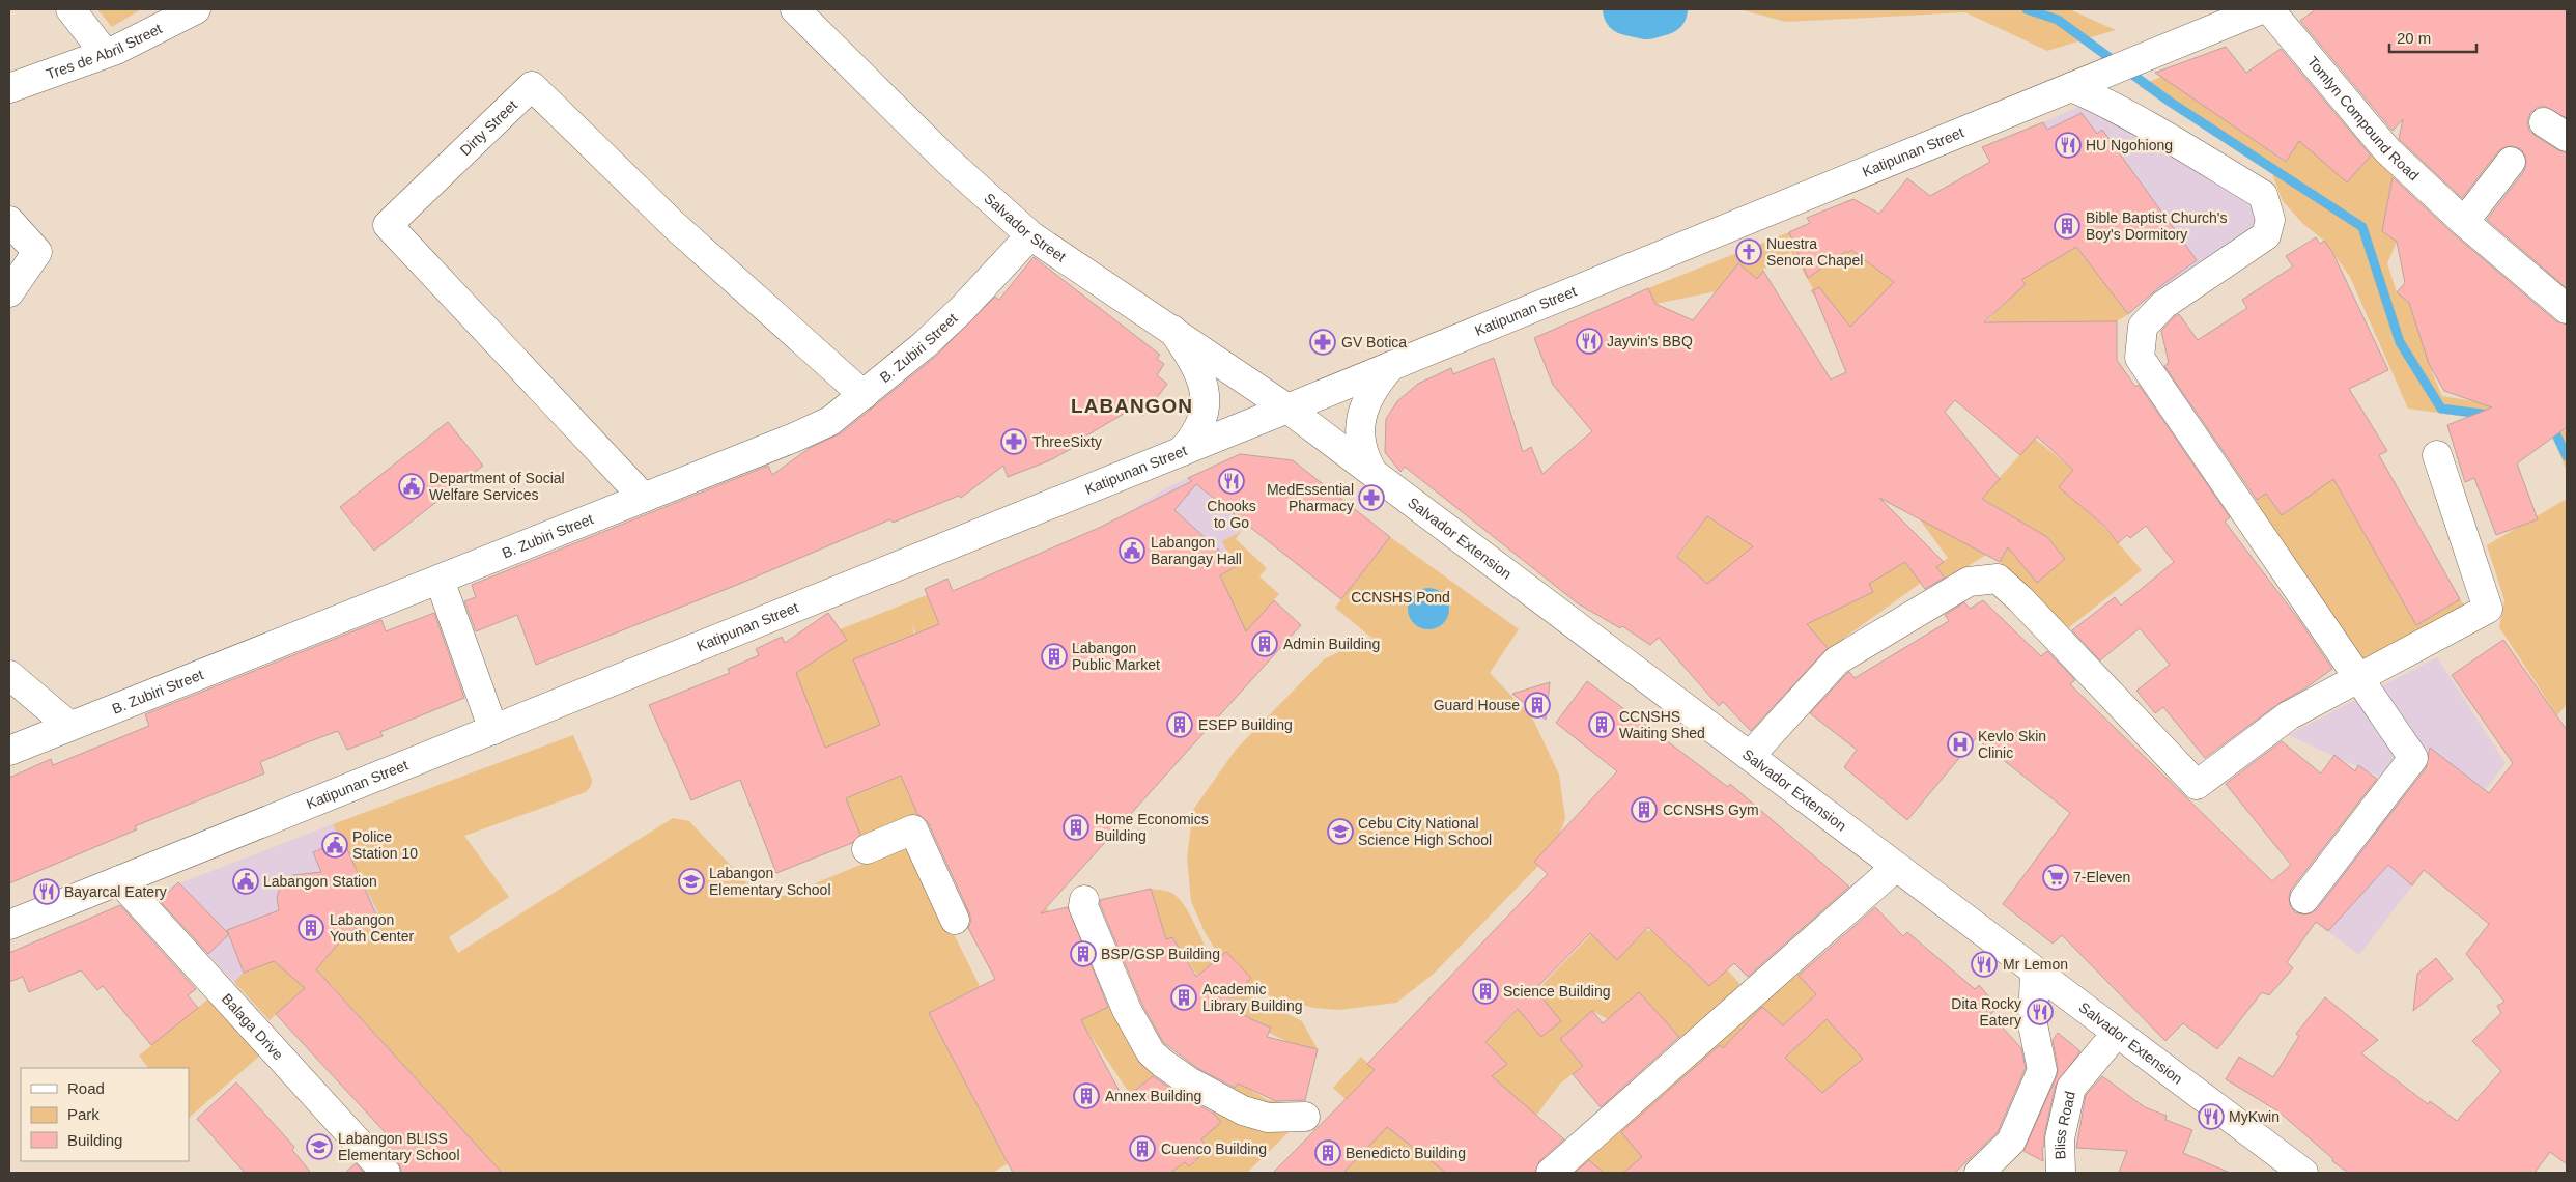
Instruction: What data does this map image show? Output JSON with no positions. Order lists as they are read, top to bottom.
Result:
{
  "streets": {
    "street": [
      "Tres de Abril Street",
      "Tomlyn Compound Road",
      "Dirty Street",
      "Katipunan Street",
      "Salvador Street",
      "B. Zubiri Street",
      "Salvador Extension",
      "Balaga Drive",
      "Bliss Road"
    ]
  },
  "crossings": [
    ["Dirty Street", "B. Zubiri Street"],
    ["Katipunan Street", "Salvador Street"],
    ["Katipunan Street", "Salvador Extension"],
    ["Katipunan Street", "Balaga Drive"],
    ["Salvador Street", "B. Zubiri Street"],
    ["Salvador Street", "Salvador Extension"],
    ["Salvador Extension", "Bliss Road"]
  ],
  "districts": ["LABANGON"],
  "parks": ["CCNSHS Pond"],
  "places": {
    "restaurant": [
      "HU Ngohiong",
      "Jayvin's BBQ",
      "Chooks to Go",
      "Bayarcal Eatery",
      "Mr Lemon",
      "Dita Rocky Eatery",
      "MyKwin"
    ],
    "building": [
      "Bible Baptist Church's Boy's Dormitory",
      "Admin Building",
      "Labangon Public Market",
      "Guard House",
      "ESEP Building",
      "CCNSHS Waiting Shed",
      "CCNSHS Gym",
      "Home Economics Building",
      "Labangon Youth Center",
      "BSP/GSP Building",
      "Science Building",
      "Academic Library Building",
      "Annex Building",
      "Cuenco Building",
      "Benedicto Building"
    ],
    "church": ["Nuestra Senora Chapel"],
    "pharmacy": ["GV Botica", "ThreeSixty", "MedEssential Pharmacy"],
    "public building": [
      "Department of Social Welfare Services",
      "Labangon Barangay Hall",
      "Police Station 10",
      "Labangon Station"
    ],
    "hospital": ["Kevlo Skin Clinic"],
    "school or university": ["Cebu City National Science High School", "Labangon Elementary School", "Labangon BLISS Elementary School"],
    "supermarket": ["7-Eleven"]
  },
  "legend": ["Road", "Park", "Building"],
  "scale_bar": "20 m"
}
